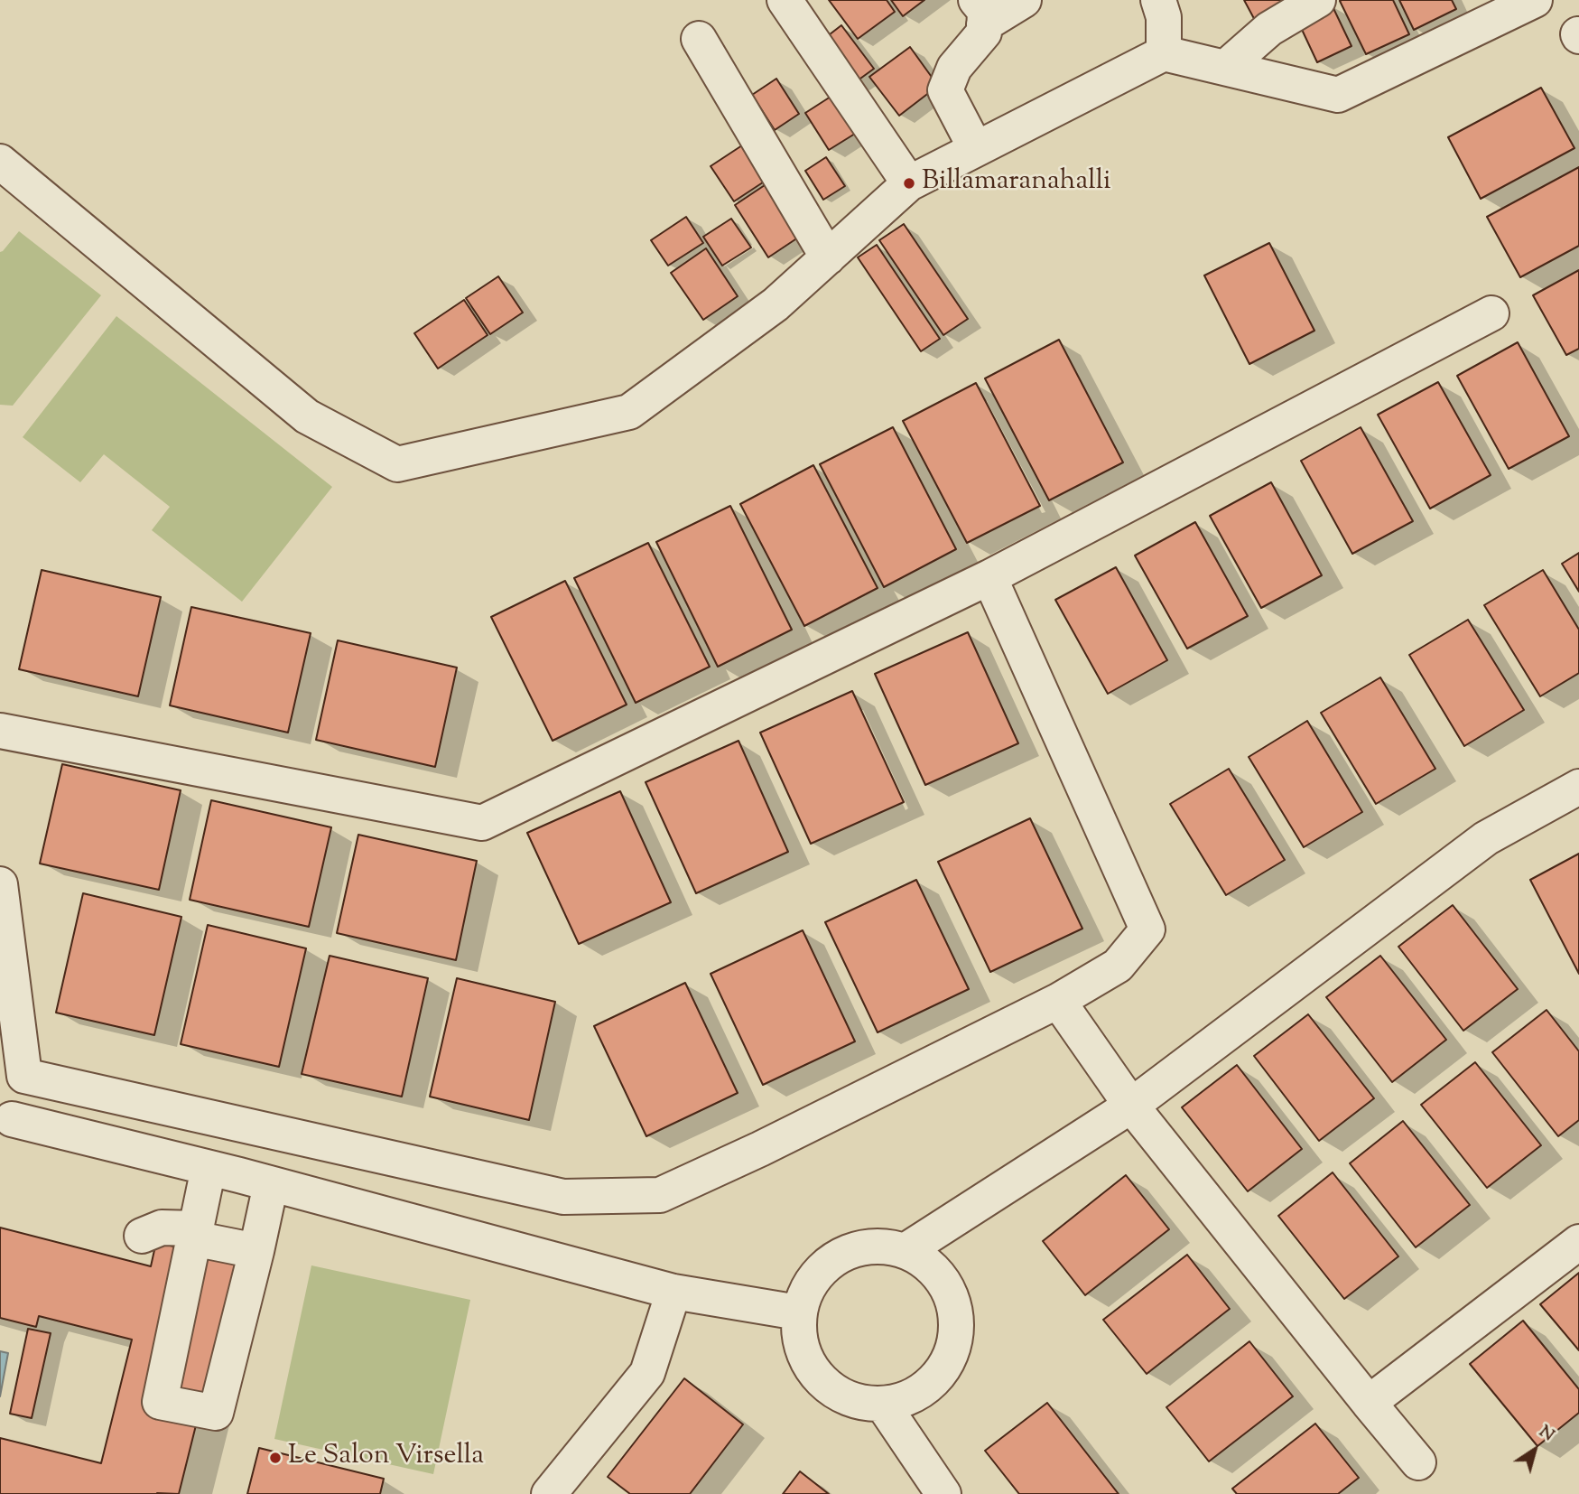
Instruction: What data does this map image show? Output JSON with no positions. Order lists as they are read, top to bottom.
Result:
{
  "places": ["Billamaranahalli", "Le Salon Virsella"],
  "north": "top right"
}
